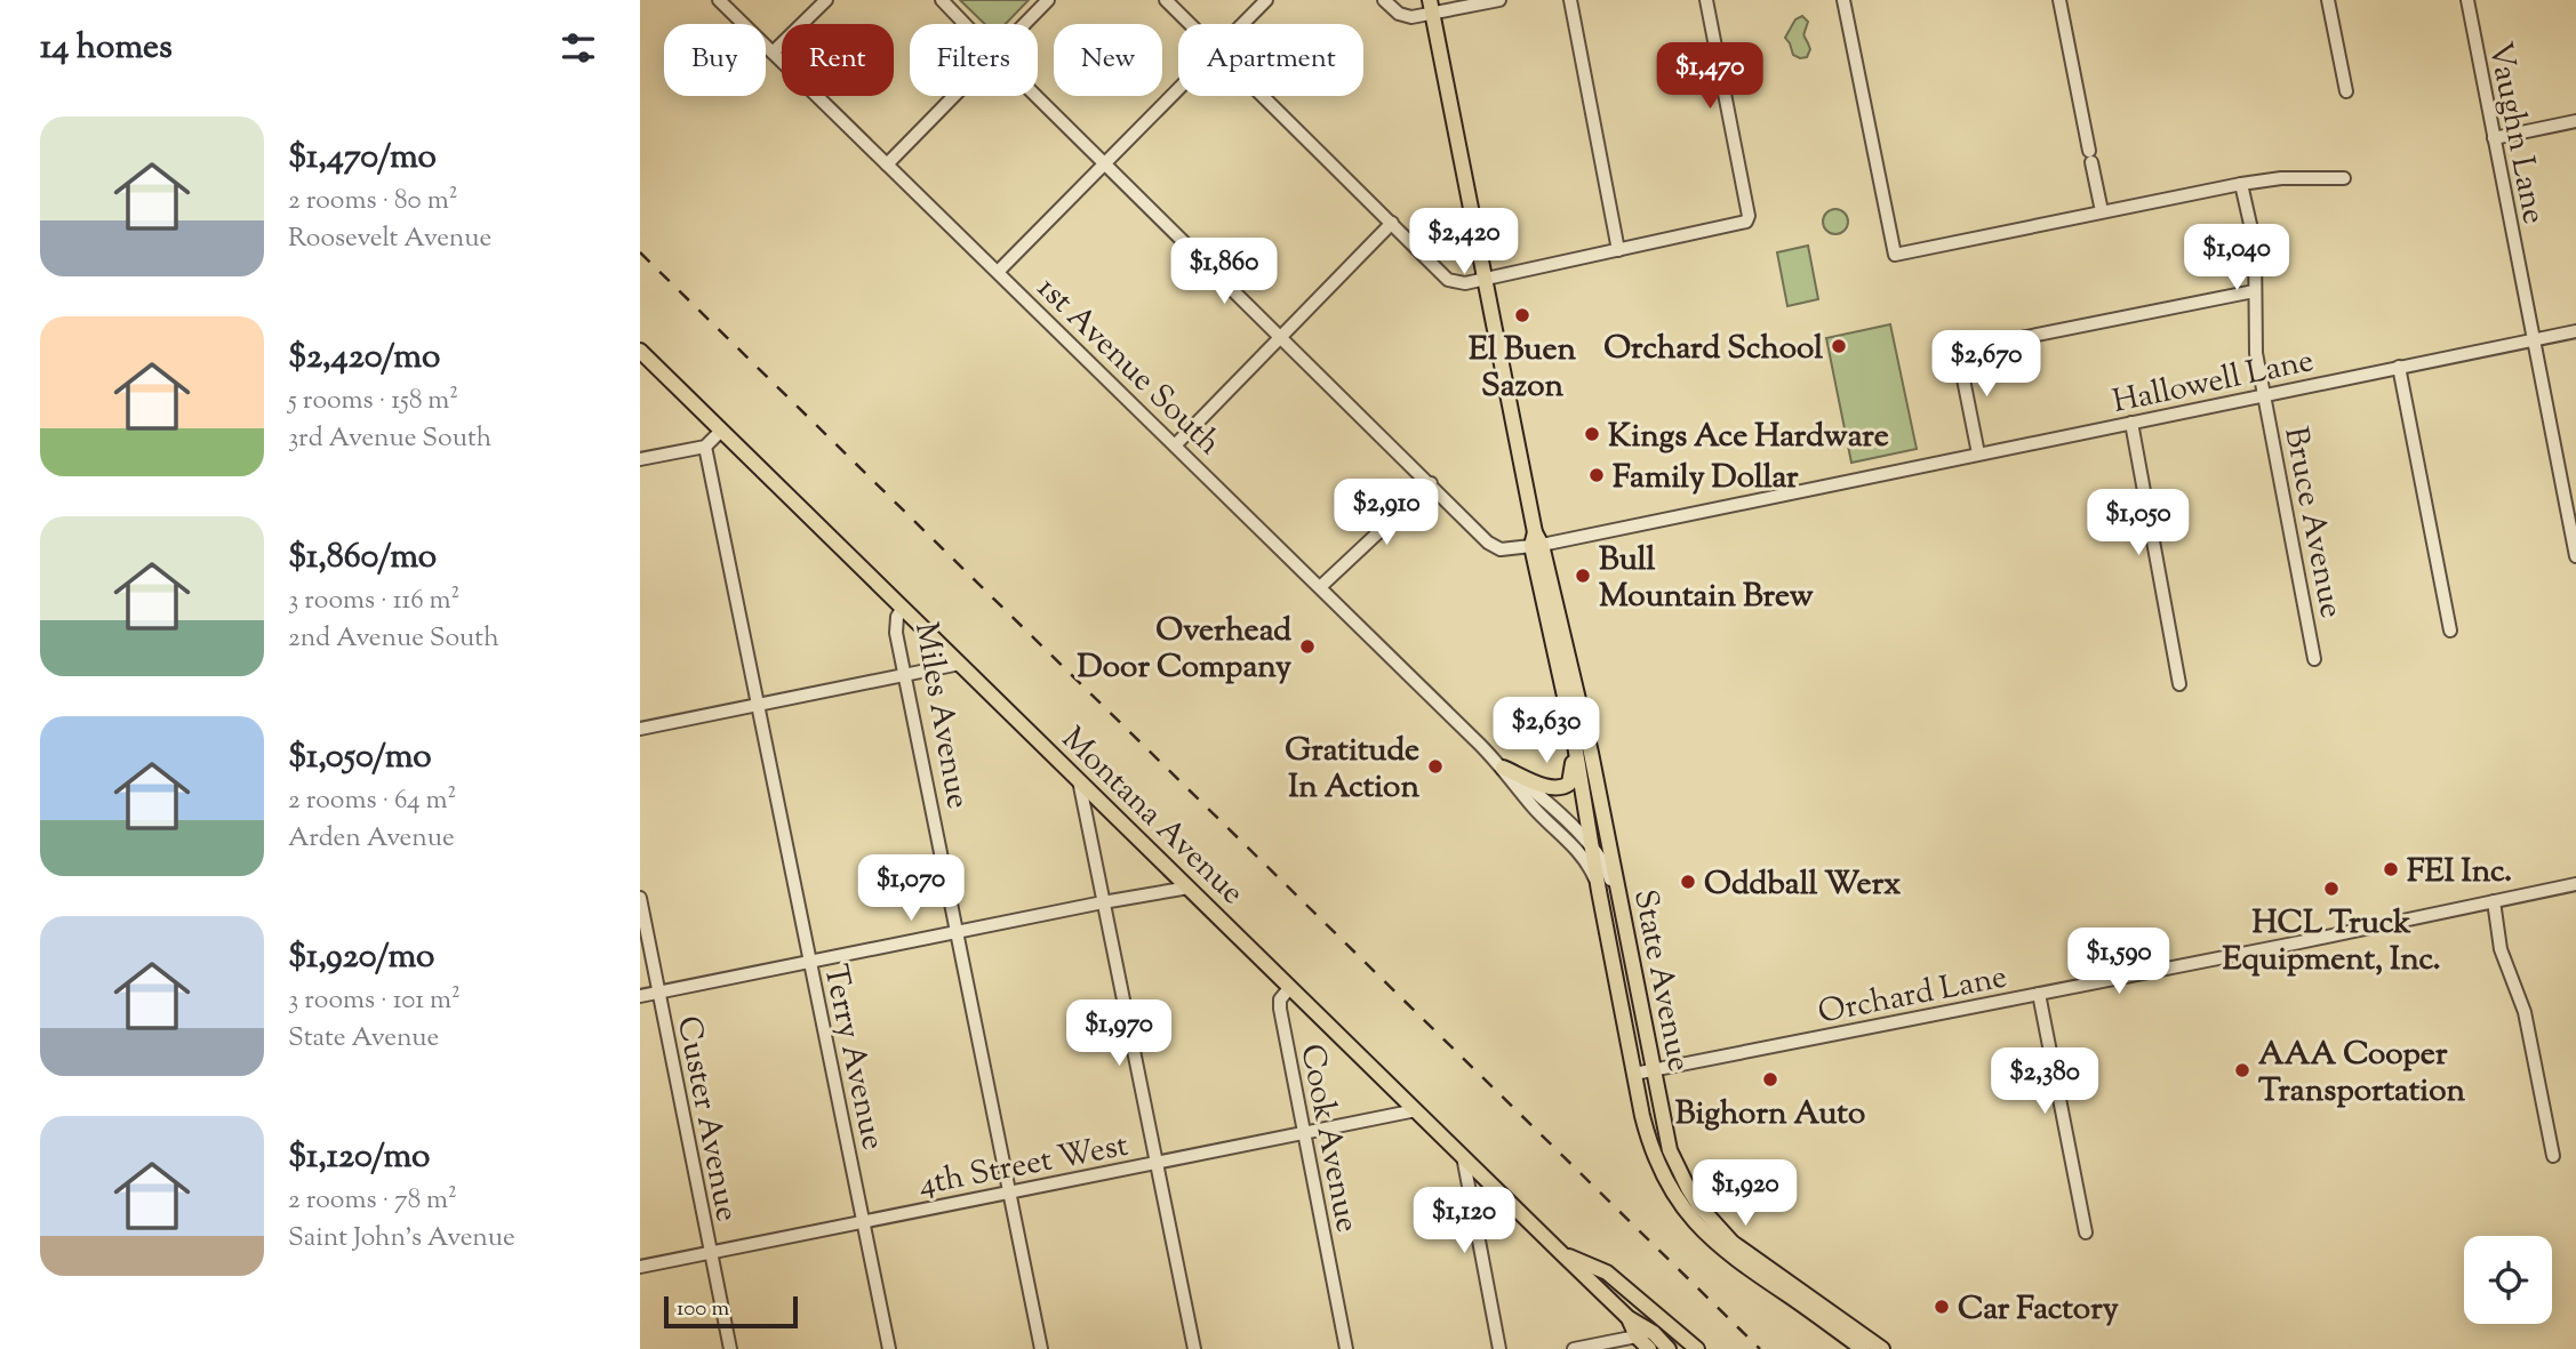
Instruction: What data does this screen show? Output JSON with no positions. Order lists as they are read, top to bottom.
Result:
{
  "streets": {
    "main road": ["Montana Avenue", "State Avenue"],
    "street": [
      "Vaughn Lane",
      "1st Avenue South",
      "Hallowell Lane",
      "Bruce Avenue",
      "Miles Avenue",
      "Orchard Lane",
      "Terry Avenue",
      "Custer Avenue",
      "Cook Avenue",
      "4th Street West"
    ]
  },
  "crossings": [
    ["Vaughn Lane", "Hallowell Lane"],
    ["1st Avenue South", "State Avenue"],
    ["Hallowell Lane", "Bruce Avenue"],
    ["Hallowell Lane", "State Avenue"],
    ["Miles Avenue", "Montana Avenue"],
    ["Miles Avenue", "4th Street West"],
    ["Montana Avenue", "Cook Avenue"],
    ["Montana Avenue", "4th Street West"],
    ["State Avenue", "Orchard Lane"],
    ["Terry Avenue", "4th Street West"],
    ["Custer Avenue", "4th Street West"],
    ["Cook Avenue", "4th Street West"]
  ],
  "places": [
    "El Buen Sazon",
    "Orchard School",
    "Kings Ace Hardware",
    "Family Dollar",
    "Bull Mountain Brew",
    "Overhead Door Company",
    "Gratitude In Action",
    "FEI Inc.",
    "Oddball Werx",
    "HCL Truck Equipment, Inc.",
    "AAA Cooper Transportation",
    "Bighorn Auto",
    "Car Factory"
  ],
  "scale_bar": "100 m",
  "page": {
    "heading": "14 homes",
    "chip": [
      "Buy",
      "Rent",
      "Filters",
      "New",
      "Apartment"
    ],
    "price": [
      "$1,470",
      "$2,420",
      "$1,040",
      "$1,860",
      "$2,670",
      "$2,910",
      "$1,050",
      "$2,630",
      "$1,070",
      "$1,590",
      "$1,970",
      "$2,380",
      "$1,920",
      "$1,120"
    ],
    "list": [
      {
        "name": "$1,470/mo",
        "note": "2 rooms · 80 m² · Roosevelt Avenue"
      },
      {
        "name": "$2,420/mo",
        "note": "5 rooms · 158 m² · 3rd Avenue South"
      },
      {
        "name": "$1,860/mo",
        "note": "3 rooms · 116 m² · 2nd Avenue South"
      },
      {
        "name": "$1,050/mo",
        "note": "2 rooms · 64 m² · Arden Avenue"
      },
      {
        "name": "$1,920/mo",
        "note": "3 rooms · 101 m² · State Avenue"
      },
      {
        "name": "$1,120/mo",
        "note": "2 rooms · 78 m² · Saint John's Avenue"
      }
    ],
    "scale": "100 m"
  }
}
